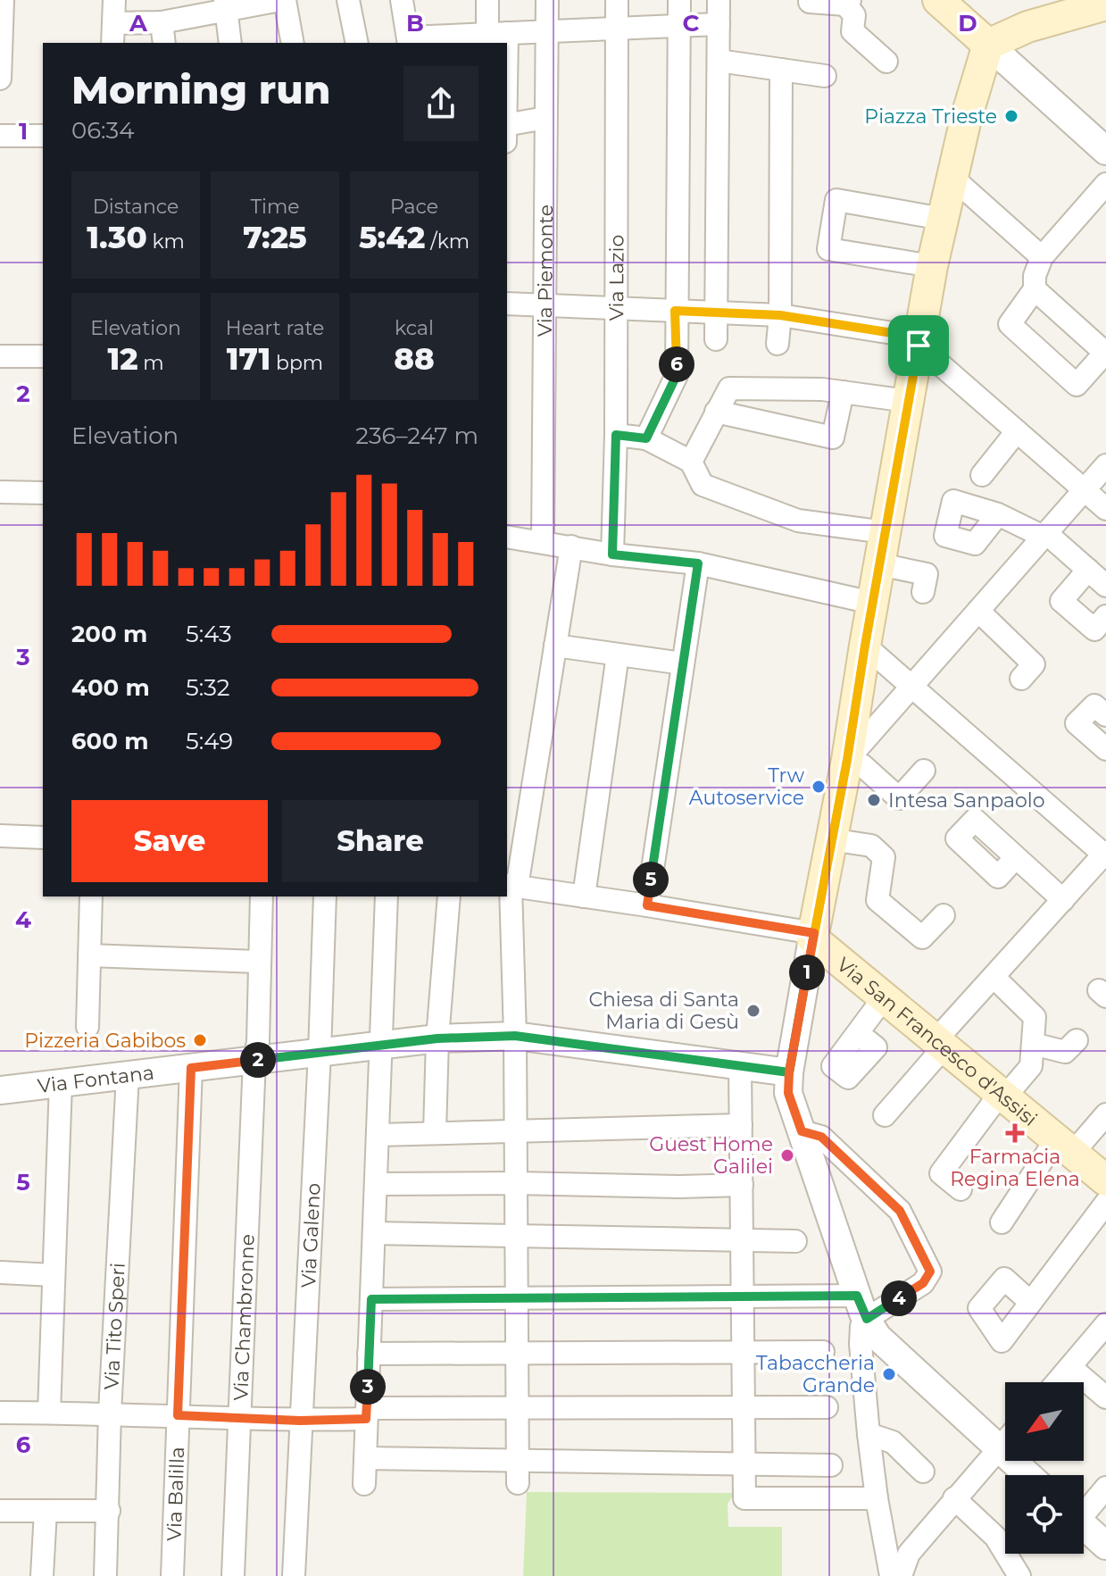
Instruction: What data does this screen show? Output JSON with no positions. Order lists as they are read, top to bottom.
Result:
{
  "streets": {
    "main road": ["Via San Francesco d'Assisi"],
    "street": [
      "Via Piemonte",
      "Via Lazio",
      "Via Fontana",
      "Via Galeno",
      "Via Chambronne",
      "Via Tito Speri",
      "Via Balilla"
    ]
  },
  "crossings": [
    ["Via Fontana", "Via Galeno"],
    ["Via Fontana", "Via Chambronne"],
    ["Via Fontana", "Via Tito Speri"],
    ["Via Fontana", "Via Balilla"]
  ],
  "places": {
    "other": [
      "Piazza Trieste",
      "Trw Autoservice",
      "Intesa Sanpaolo",
      "Chiesa di Santa Maria di Gesù",
      "Pizzeria Gabibos",
      "Guest Home Galilei",
      "Tabaccheria Grande"
    ],
    "health": ["Farmacia Regina Elena"]
  },
  "north": "bottom left",
  "page": {
    "heading": ["Morning run", "06:34"],
    "stats": [
      ["Distance", "1.30 km"],
      ["Time", "7:25"],
      ["Pace", "5:42 /km"],
      ["Elevation", "12 m"],
      ["Heart rate", "171 bpm"],
      ["kcal", "88"]
    ],
    "pins": [
      "6",
      "5",
      "1",
      "2",
      "4",
      "3"
    ],
    "chart": ["Elevation", "236–247 m"],
    "list": [
      {
        "name": "200 m",
        "note": "5:43"
      },
      {
        "name": "400 m",
        "note": "5:32"
      },
      {
        "name": "600 m",
        "note": "5:49"
      }
    ],
    "buttons": ["Save", "Share"]
  },
  "grid": {
    "columns": [
      "A",
      "B",
      "C",
      "D"
    ],
    "rows": [
      "1",
      "2",
      "3",
      "4",
      "5",
      "6"
    ]
  }
}
